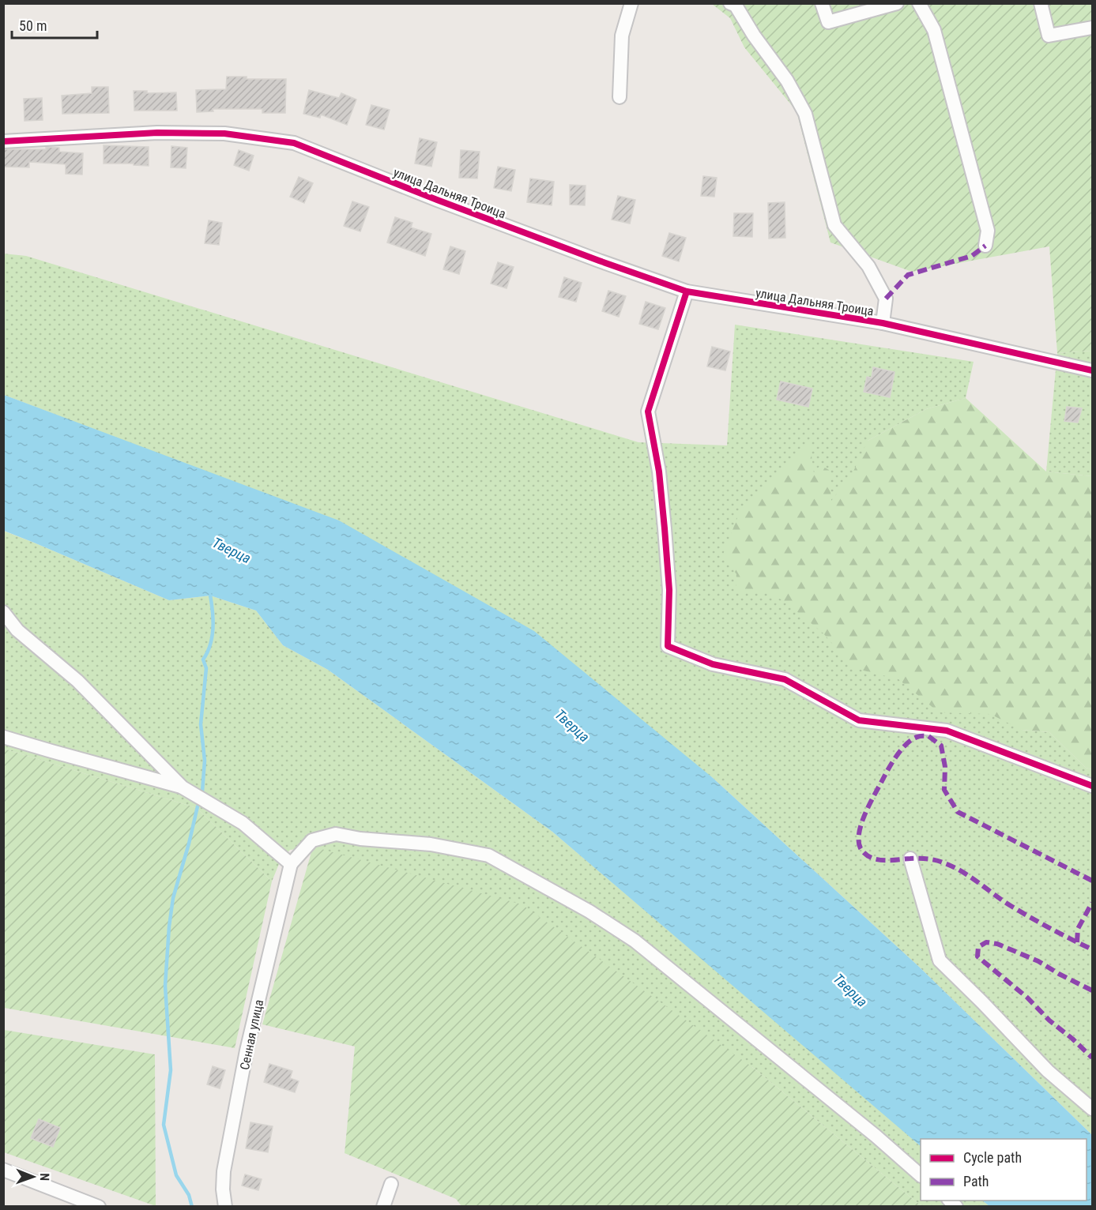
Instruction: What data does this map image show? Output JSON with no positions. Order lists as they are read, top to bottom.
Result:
{
  "streets": {
    "street": ["улица Дальняя Троица", "Сенная улица"]
  },
  "water": ["Тверца"],
  "legend": ["Cycle path", "Path"],
  "scale_bar": "50 m",
  "north": "right"
}
